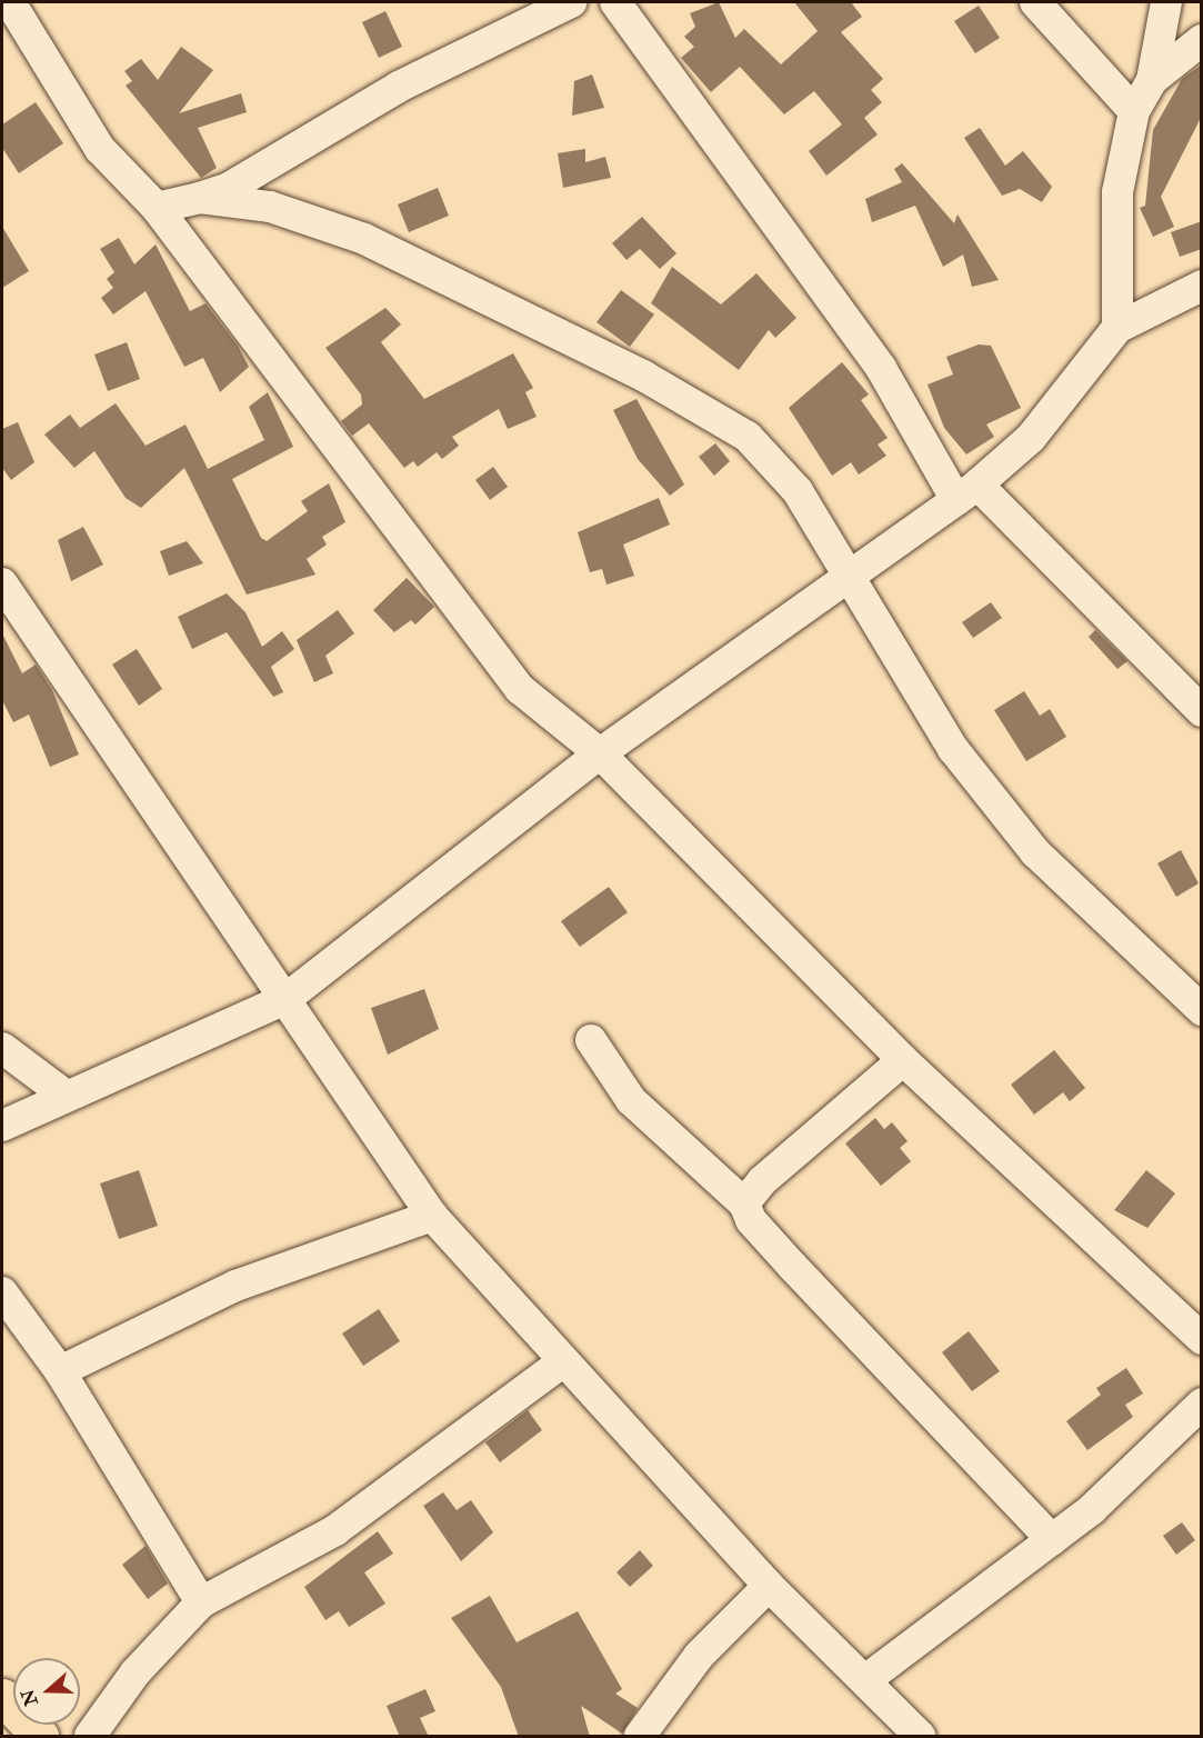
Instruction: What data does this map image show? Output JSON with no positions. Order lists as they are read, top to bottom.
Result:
{
  "north": "left"
}
